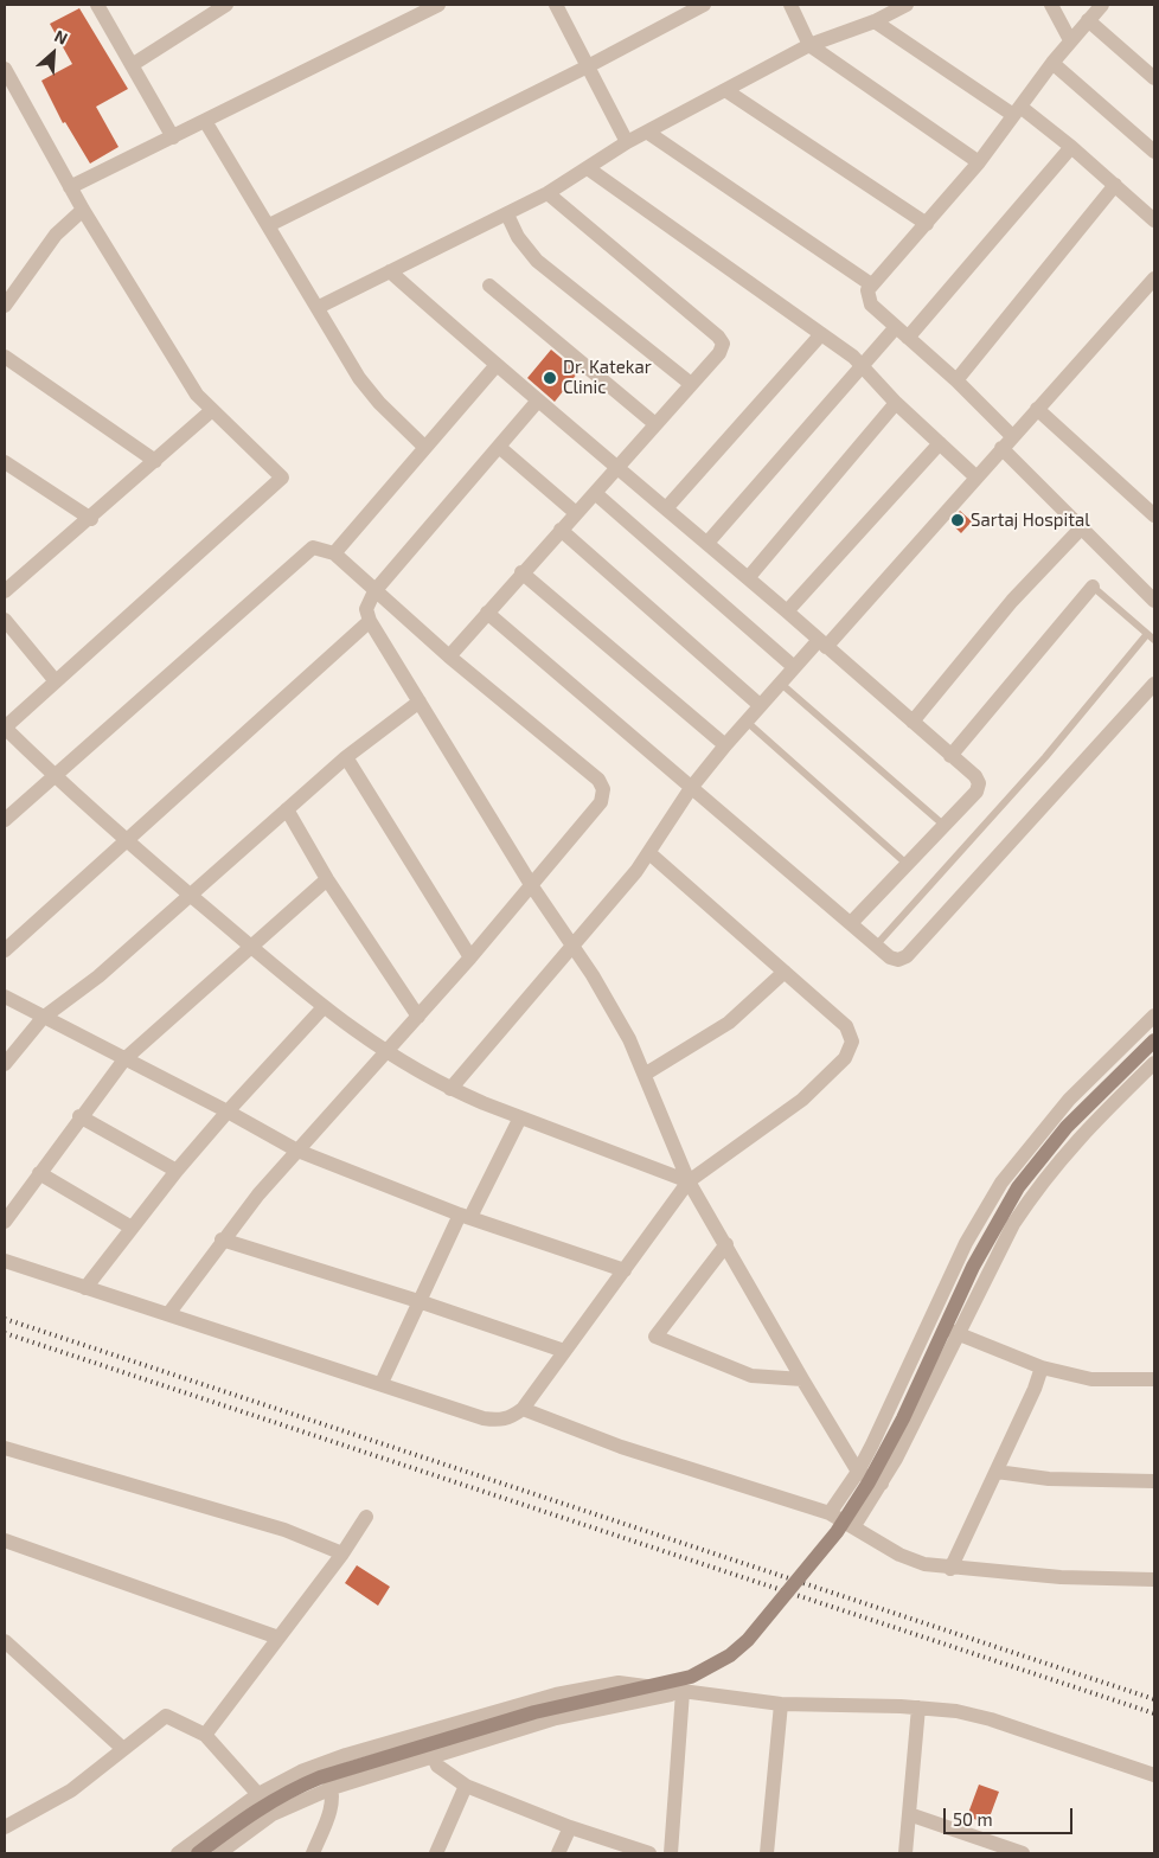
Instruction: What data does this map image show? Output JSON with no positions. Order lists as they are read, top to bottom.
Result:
{
  "places": ["Dr. Katekar Clinic", "Sartaj Hospital"],
  "scale_bar": "50 m",
  "north": "top right"
}
